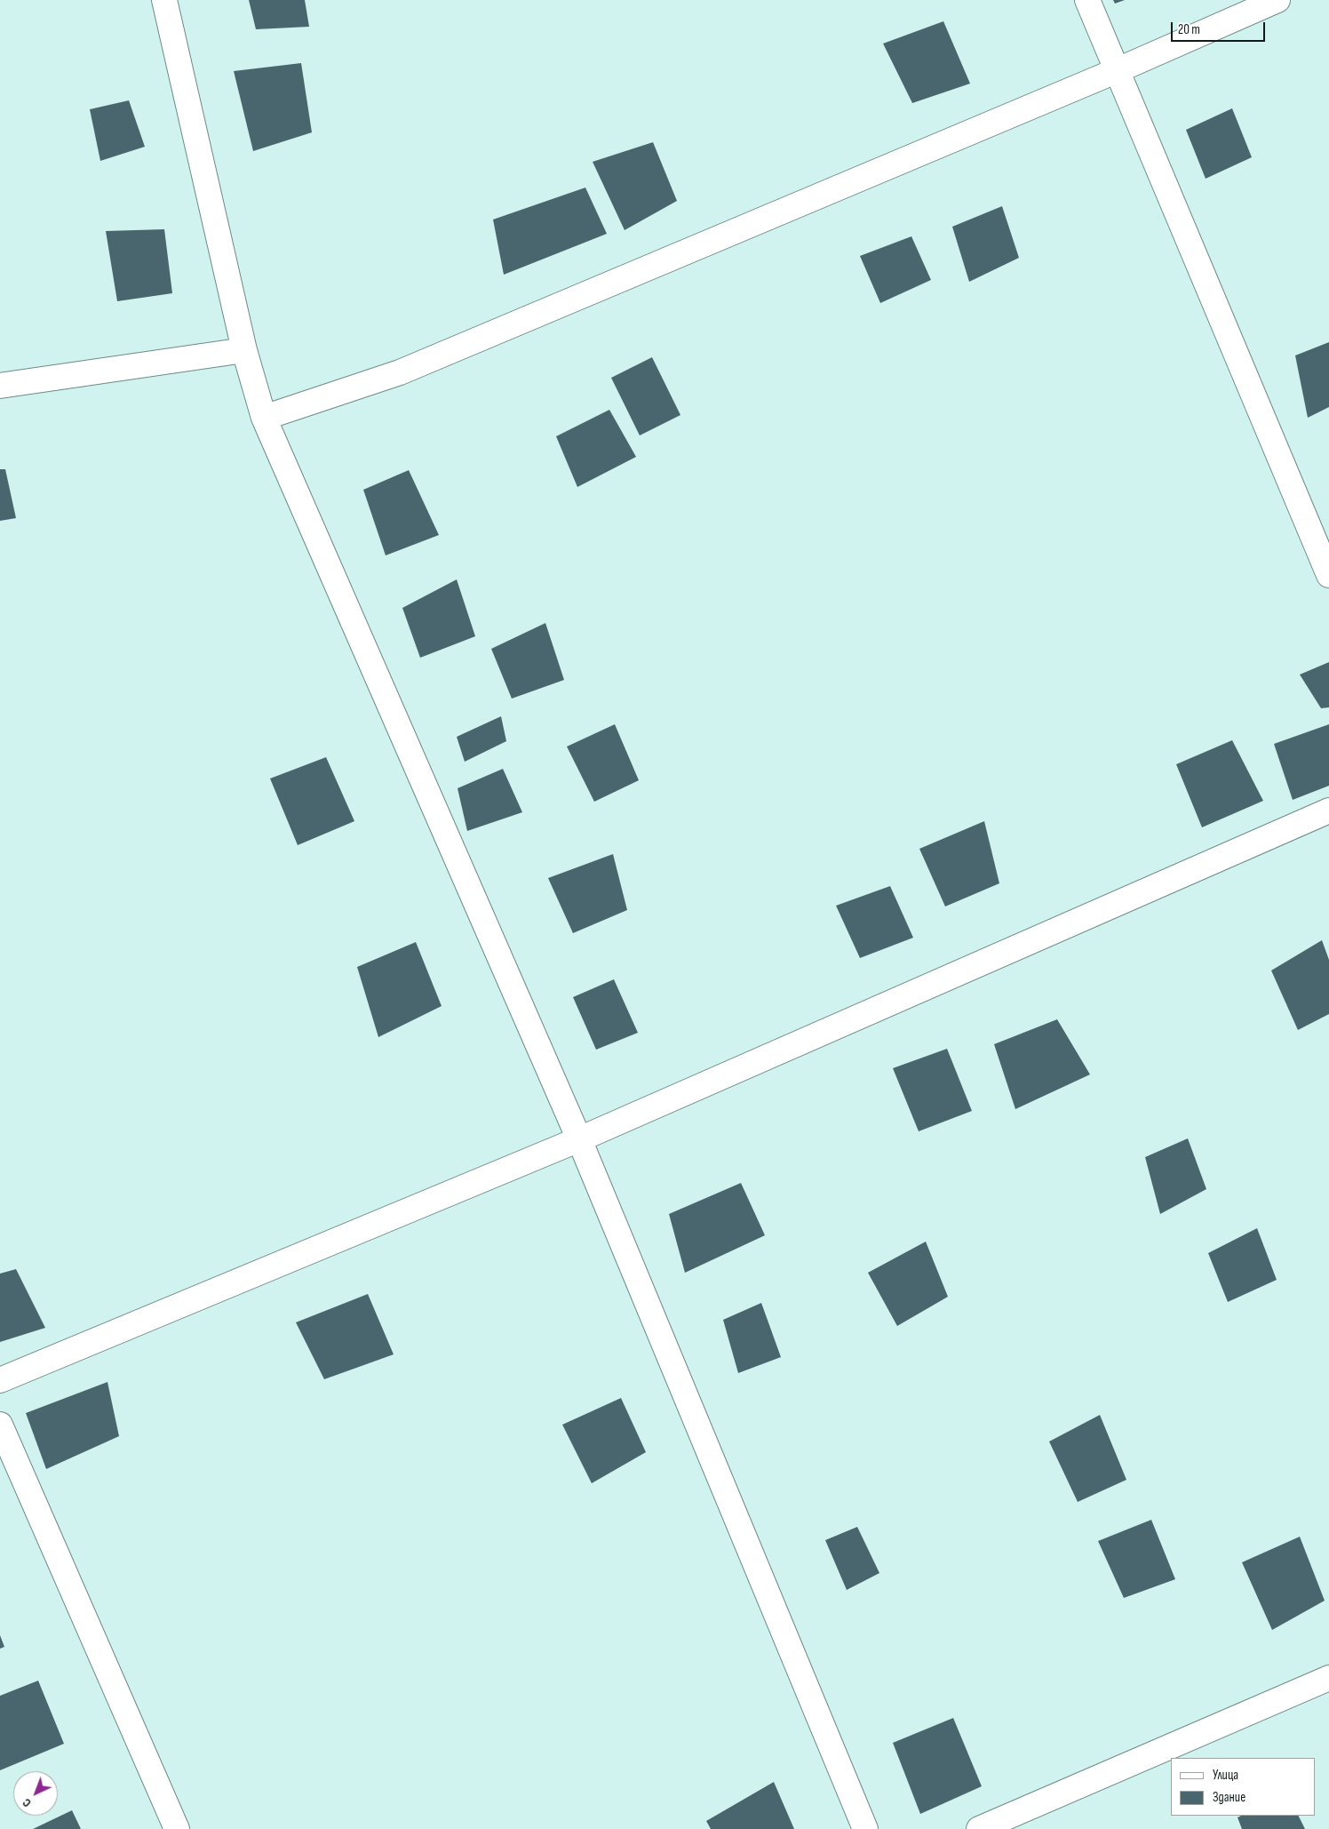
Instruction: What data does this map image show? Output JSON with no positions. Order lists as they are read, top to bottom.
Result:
{
  "legend": ["Улица", "Здание"],
  "scale_bar": "20 m",
  "north": "bottom left"
}
